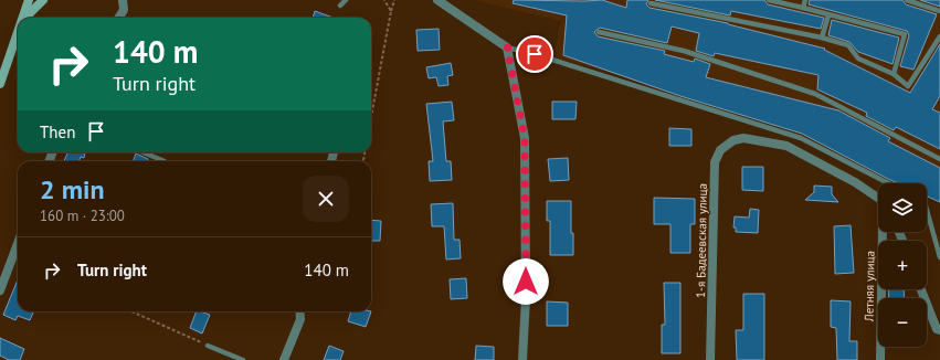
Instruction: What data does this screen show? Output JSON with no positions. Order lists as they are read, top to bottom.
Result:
{
  "streets": {
    "street": ["1-я Бадеевская улица", "Летняя улица"]
  },
  "page": {
    "turn": ["140 m", "Turn right"],
    "then": "Then",
    "heading": ["2 min", "160 m · 23:00"],
    "map_buttons": ["+", "−"],
    "list": [
      {
        "name": "Turn right",
        "value": "140 m"
      }
    ]
  }
}
